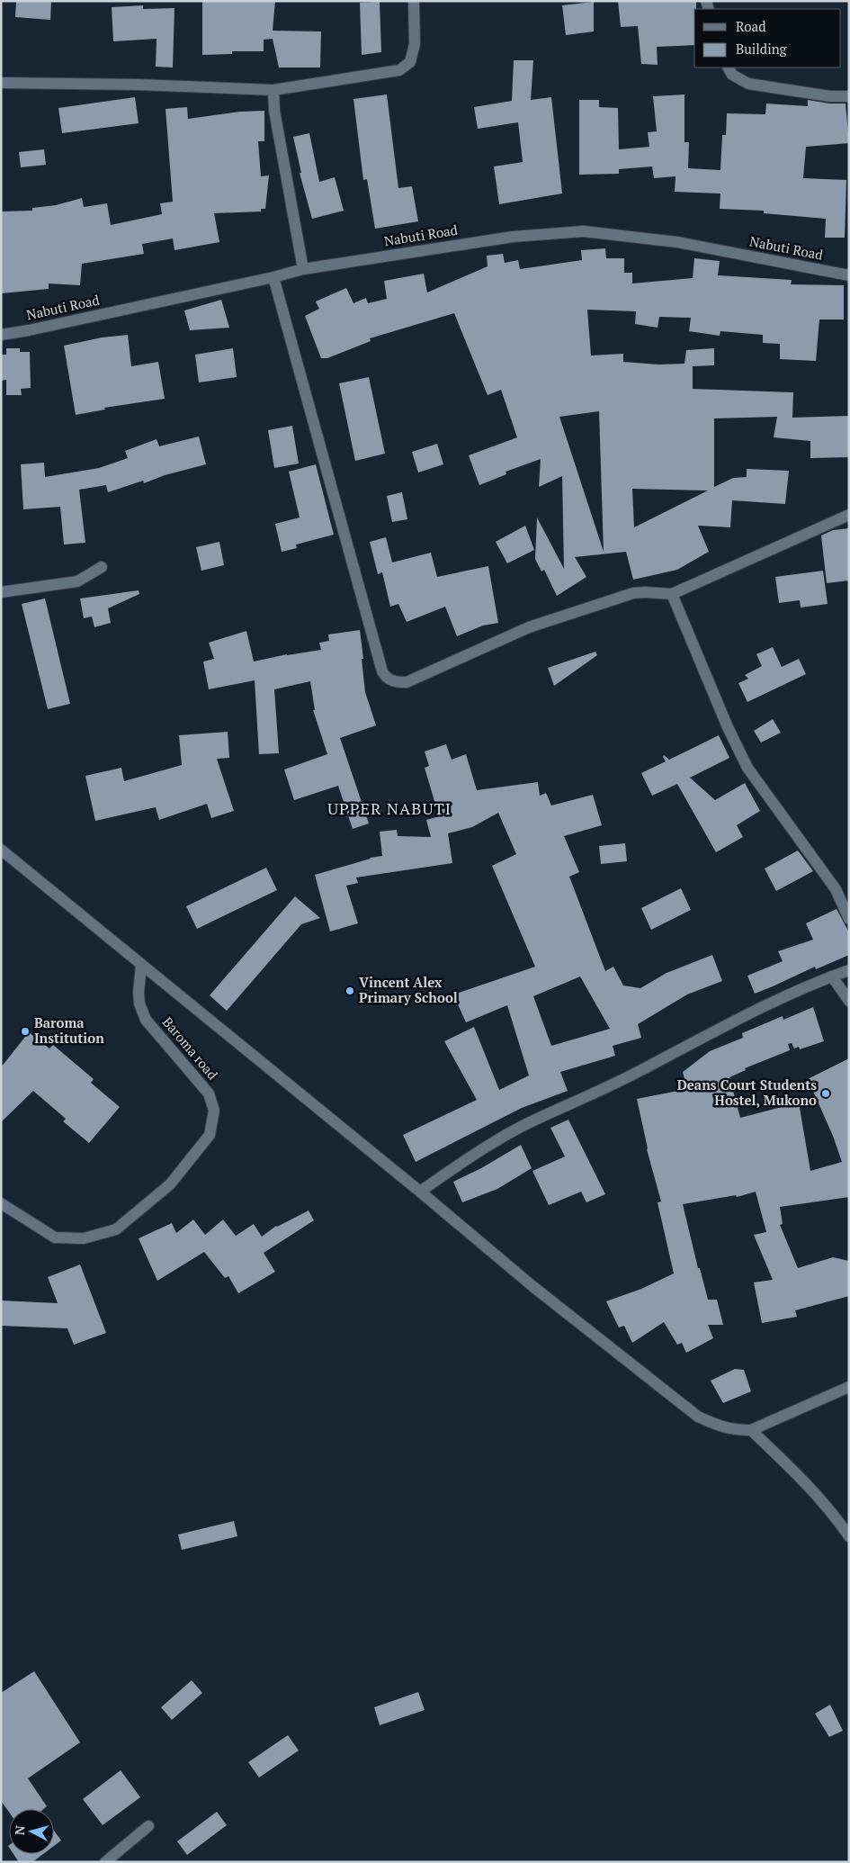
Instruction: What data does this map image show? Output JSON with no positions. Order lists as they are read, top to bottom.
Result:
{
  "streets": {
    "street": ["Nabuti Road", "Baroma road"]
  },
  "districts": ["UPPER NABUTI"],
  "places": ["Vincent Alex Primary School", "Baroma Institution", "Deans Court Students Hostel, Mukono"],
  "legend": ["Road", "Building"],
  "north": "left"
}
